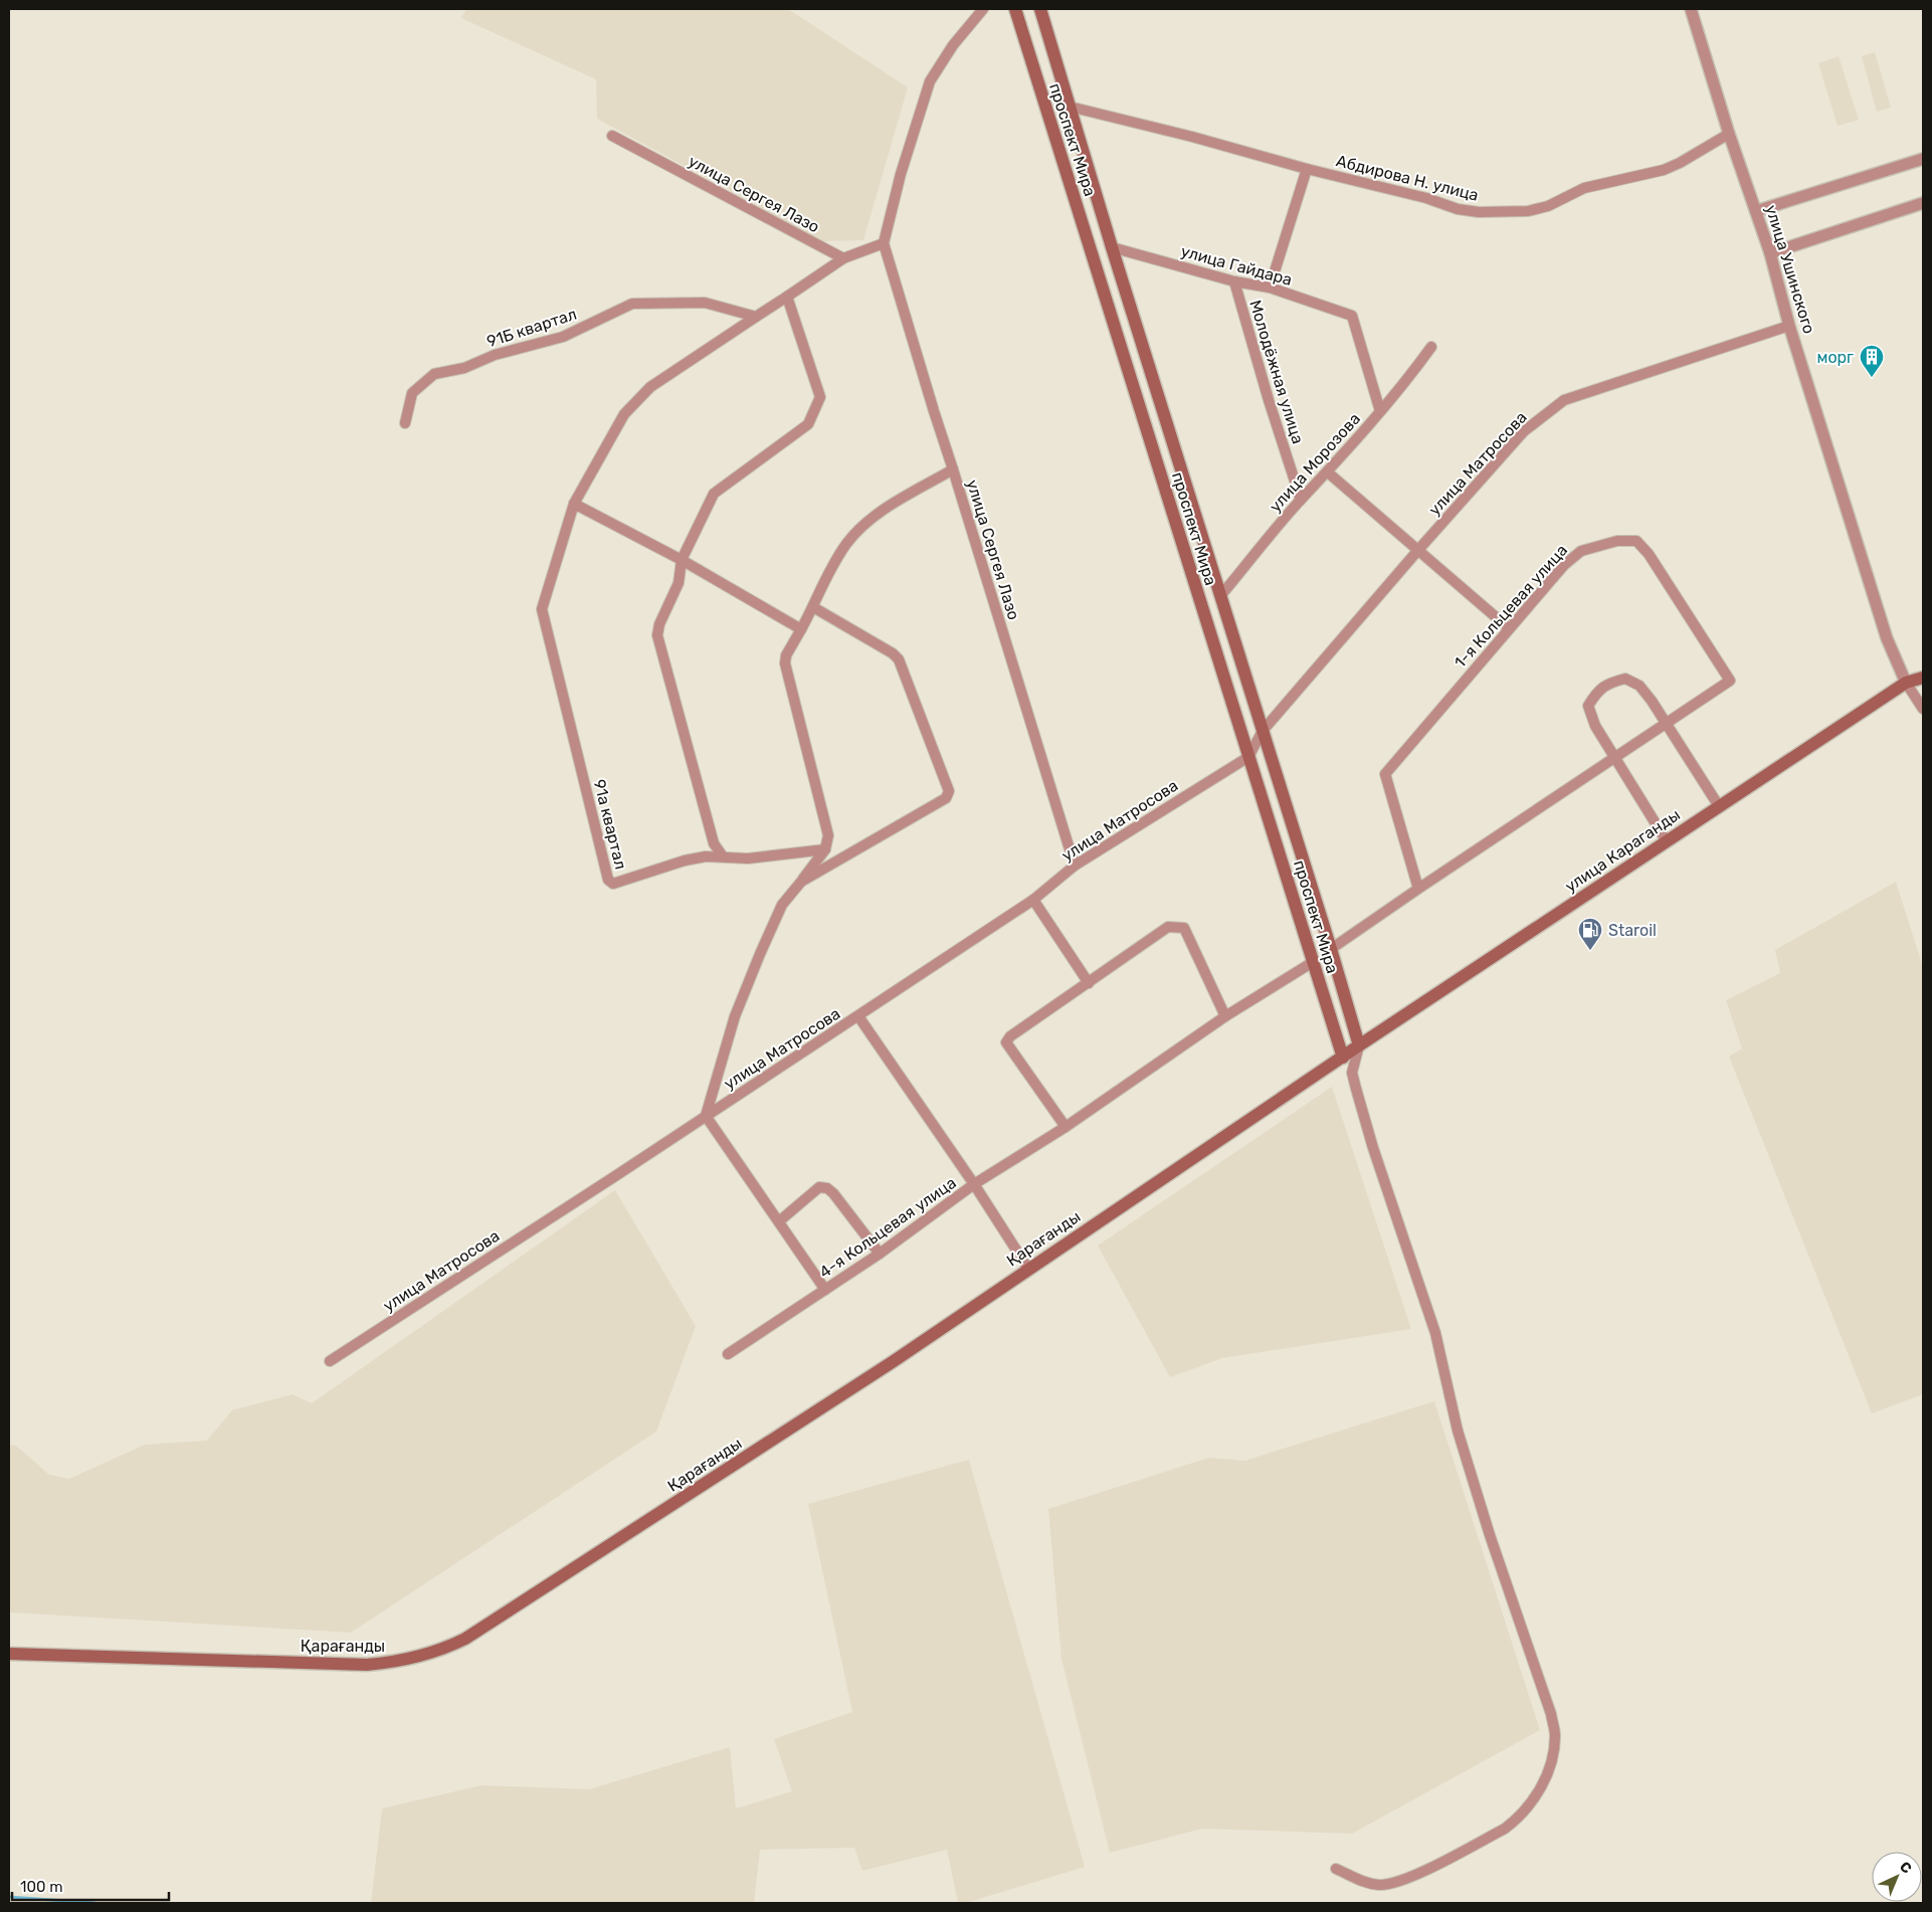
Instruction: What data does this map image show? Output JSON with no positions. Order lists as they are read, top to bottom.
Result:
{
  "streets": {
    "main road": ["проспект Мира", "улица Караганды", "Қарағанды"],
    "street": [
      "Абдирова Н. улица",
      "улица Сергея Лазо",
      "улица Гайдара",
      "улица Ушинского",
      "91Б квартал",
      "Молодёжная улица",
      "улица Морозова",
      "улица Матросова",
      "1-я Кольцевая улица",
      "91а квартал",
      "4-я Кольцевая улица"
    ]
  },
  "crossings": [
    ["проспект Мира", "Абдирова Н. улица"],
    ["проспект Мира", "улица Гайдара"],
    ["проспект Мира", "улица Морозова"],
    ["проспект Мира", "улица Матросова"],
    ["проспект Мира", "1-я Кольцевая улица"],
    ["проспект Мира", "улица Караганды"],
    ["проспект Мира", "4-я Кольцевая улица"],
    ["проспект Мира", "Қарағанды"],
    ["Абдирова Н. улица", "улица Ушинского"],
    ["улица Сергея Лазо", "улица Матросова"],
    ["улица Гайдара", "Молодёжная улица"],
    ["улица Гайдара", "улица Морозова"],
    ["улица Ушинского", "улица Матросова"],
    ["улица Ушинского", "улица Караганды"],
    ["Молодёжная улица", "улица Морозова"],
    ["улица Караганды", "Қарағанды"]
  ],
  "places": {
    "building": ["морг"],
    "fuel station": ["Staroil"]
  },
  "scale_bar": "100 m",
  "north": "top right"
}
